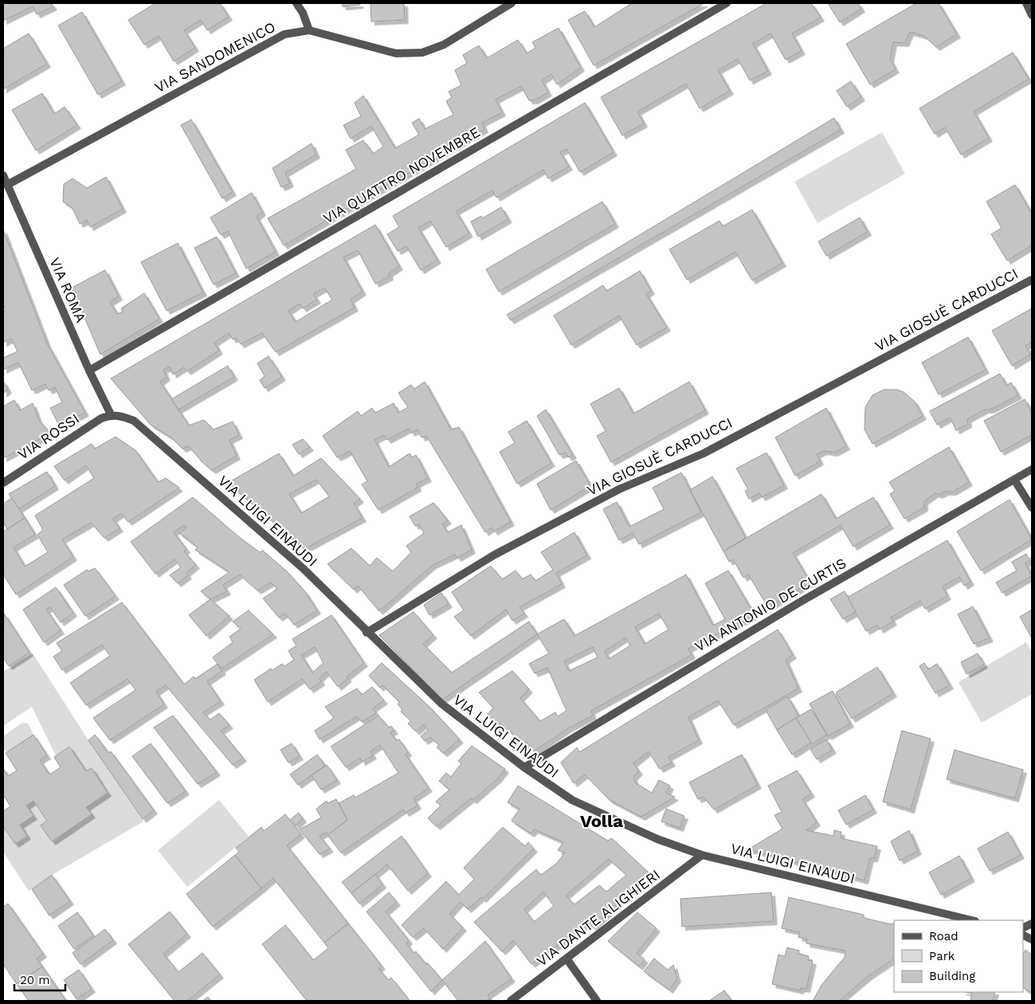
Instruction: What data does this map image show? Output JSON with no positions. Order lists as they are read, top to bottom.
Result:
{
  "streets": {
    "street": [
      "VIA SANDOMENICO",
      "VIA QUATTRO NOVEMBRE",
      "VIA ROMA",
      "VIA GIOSUÈ CARDUCCI",
      "VIA ROSSI",
      "VIA LUIGI EINAUDI",
      "VIA ANTONIO DE CURTIS",
      "VIA DANTE ALIGHIERI"
    ]
  },
  "crossings": [
    ["VIA SANDOMENICO", "VIA ROMA"],
    ["VIA QUATTRO NOVEMBRE", "VIA ROMA"],
    ["VIA ROMA", "VIA ROSSI"],
    ["VIA ROMA", "VIA LUIGI EINAUDI"],
    ["VIA GIOSUÈ CARDUCCI", "VIA LUIGI EINAUDI"],
    ["VIA ROSSI", "VIA LUIGI EINAUDI"],
    ["VIA LUIGI EINAUDI", "VIA ANTONIO DE CURTIS"],
    ["VIA LUIGI EINAUDI", "VIA DANTE ALIGHIERI"]
  ],
  "districts": ["Volla"],
  "legend": ["Road", "Park", "Building"],
  "scale_bar": "20 m"
}
